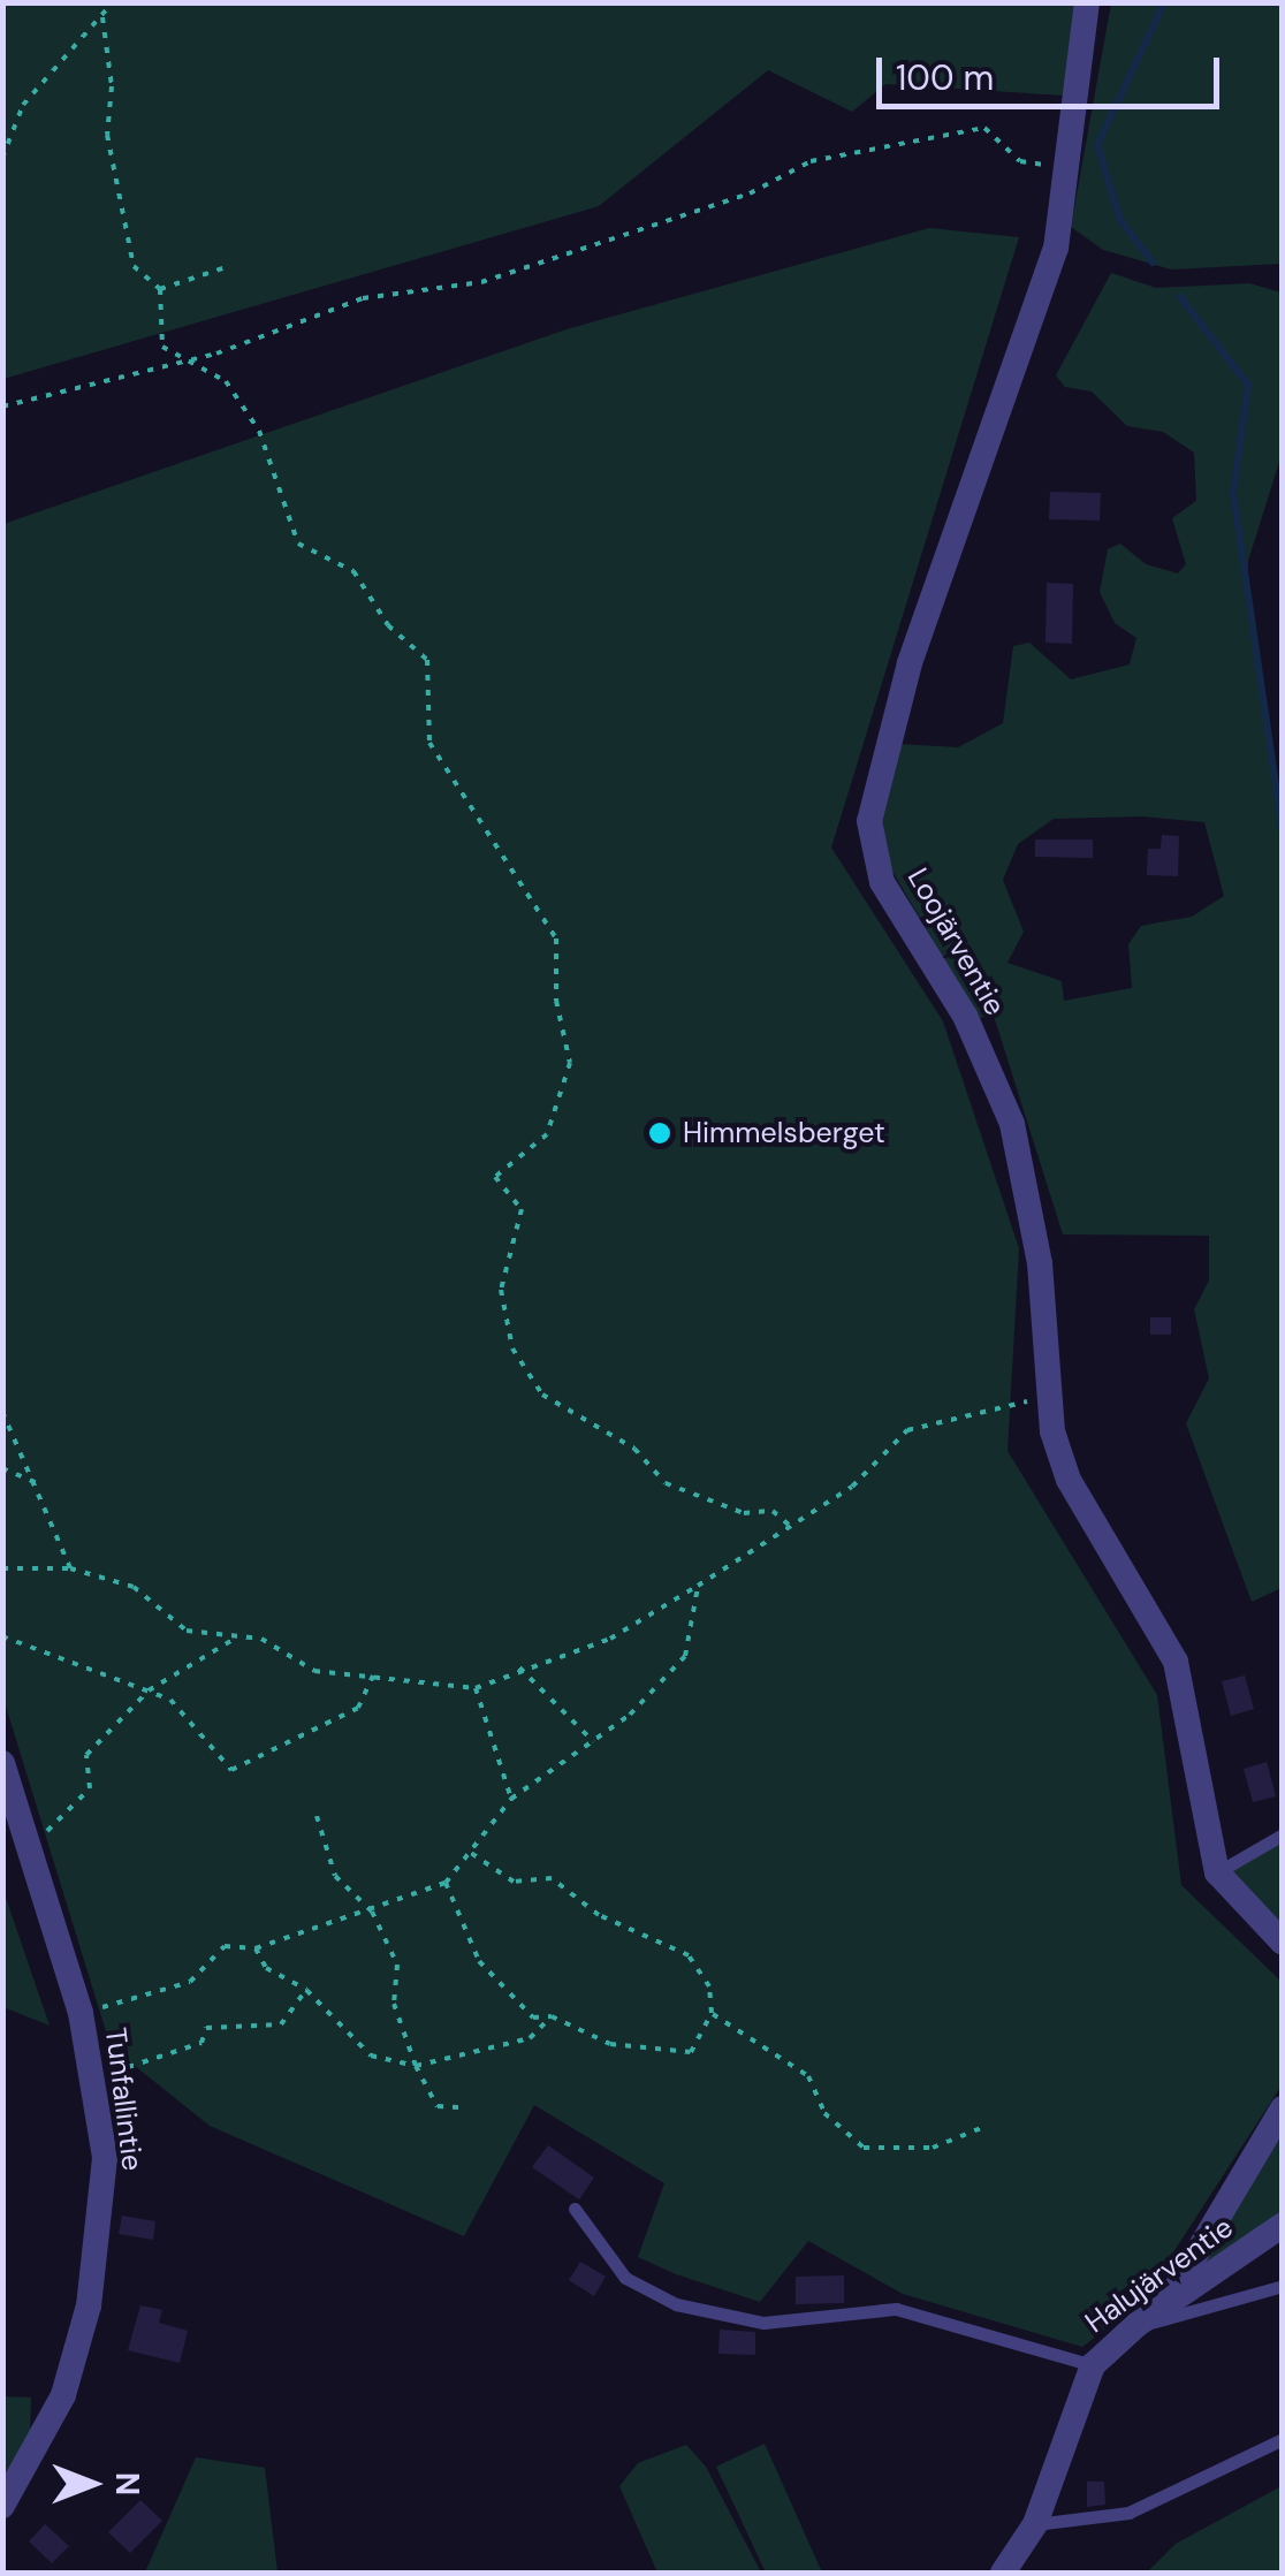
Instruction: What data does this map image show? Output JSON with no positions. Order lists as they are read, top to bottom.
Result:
{
  "streets": {
    "street": ["Loojärventie", "Tunfallintie", "Halujärventie"]
  },
  "places": ["Himmelsberget"],
  "scale_bar": "100 m",
  "north": "right"
}
